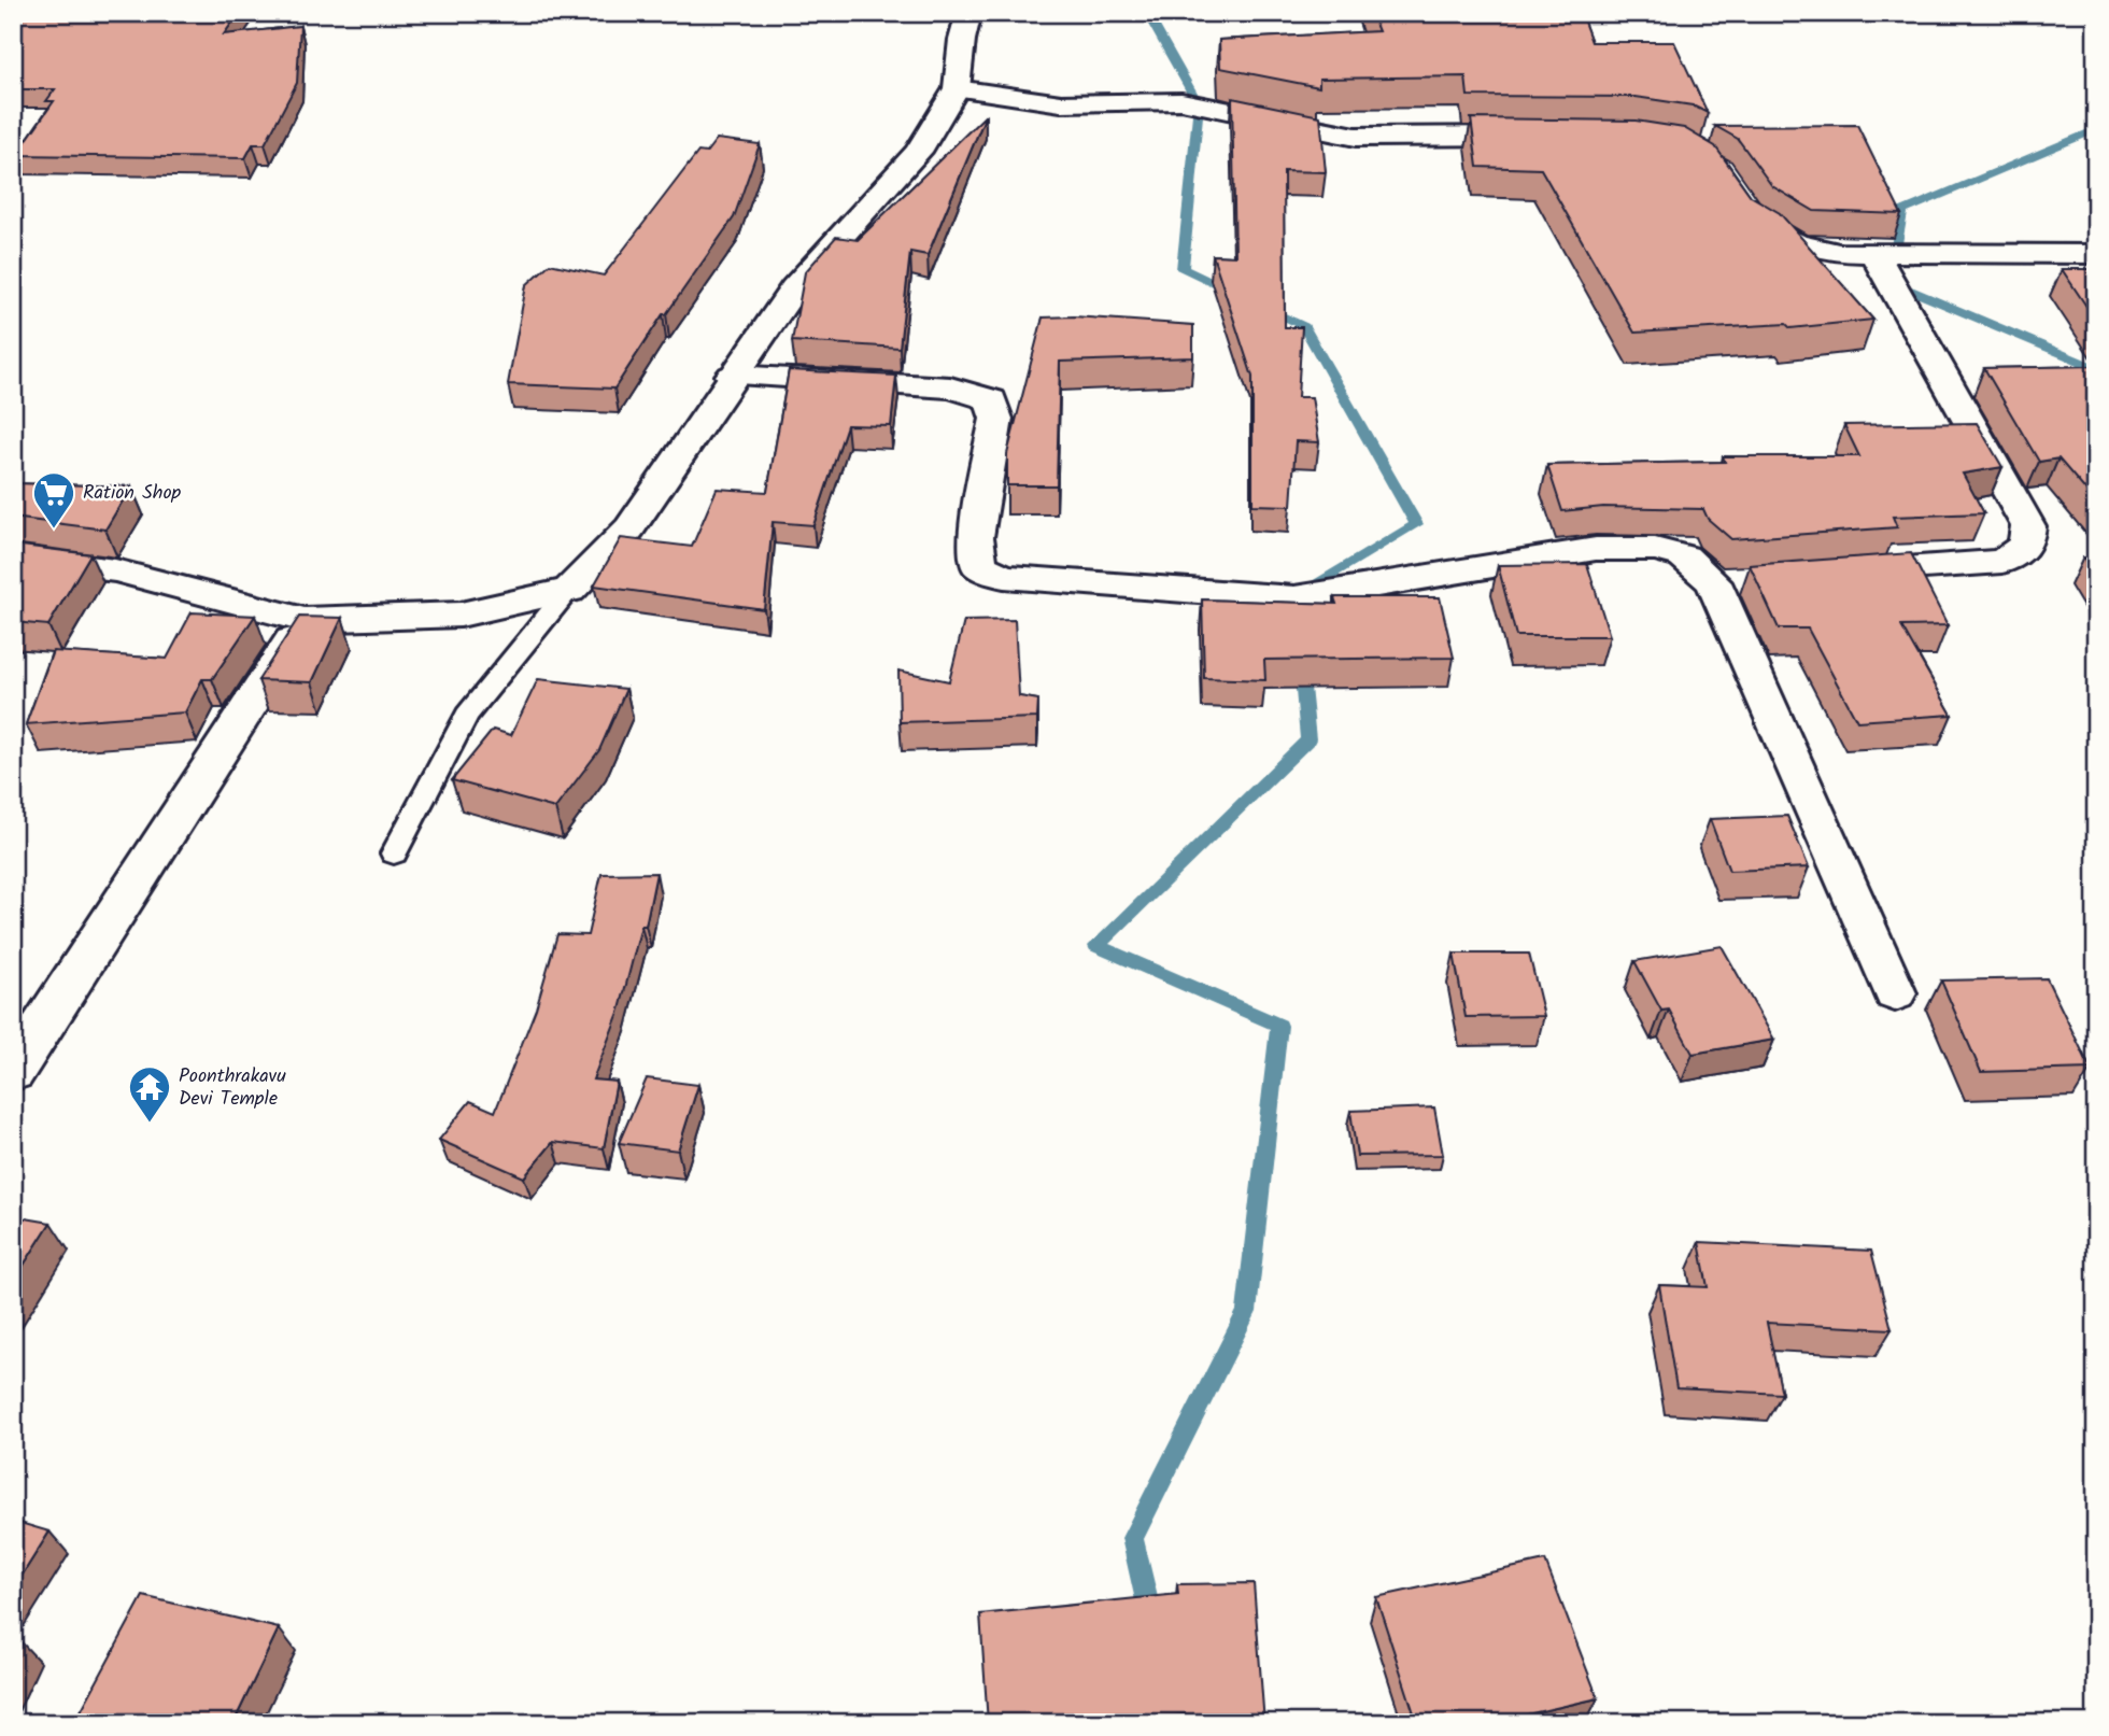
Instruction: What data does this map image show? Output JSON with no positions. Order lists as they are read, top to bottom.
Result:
{
  "places": {
    "supermarket": ["Ration Shop"],
    "temple": ["Poonthrakavu Devi Temple"]
  }
}
